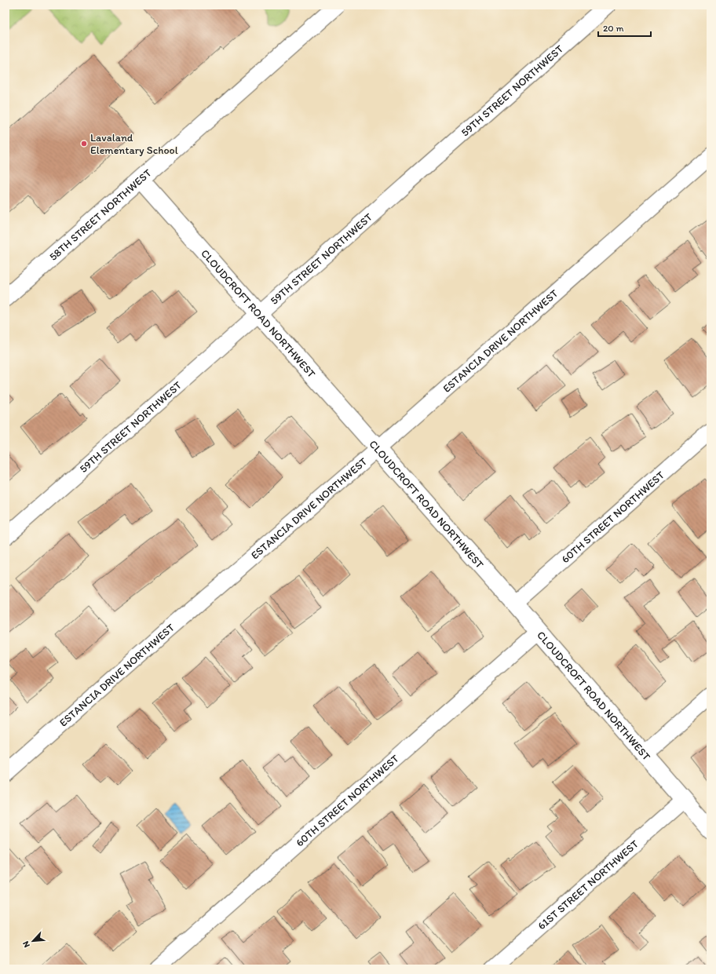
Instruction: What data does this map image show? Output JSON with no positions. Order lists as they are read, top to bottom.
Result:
{
  "streets": {
    "street": [
      "59TH STREET NORTHWEST",
      "58TH STREET NORTHWEST",
      "CLOUDCROFT ROAD NORTHWEST",
      "ESTANCIA DRIVE NORTHWEST",
      "60TH STREET NORTHWEST",
      "61ST STREET NORTHWEST"
    ]
  },
  "crossings": [
    ["59TH STREET NORTHWEST", "CLOUDCROFT ROAD NORTHWEST"],
    ["58TH STREET NORTHWEST", "CLOUDCROFT ROAD NORTHWEST"],
    ["CLOUDCROFT ROAD NORTHWEST", "ESTANCIA DRIVE NORTHWEST"],
    ["CLOUDCROFT ROAD NORTHWEST", "60TH STREET NORTHWEST"],
    ["CLOUDCROFT ROAD NORTHWEST", "61ST STREET NORTHWEST"]
  ],
  "places": ["Lavaland Elementary School"],
  "scale_bar": "20 m",
  "north": "bottom left"
}
